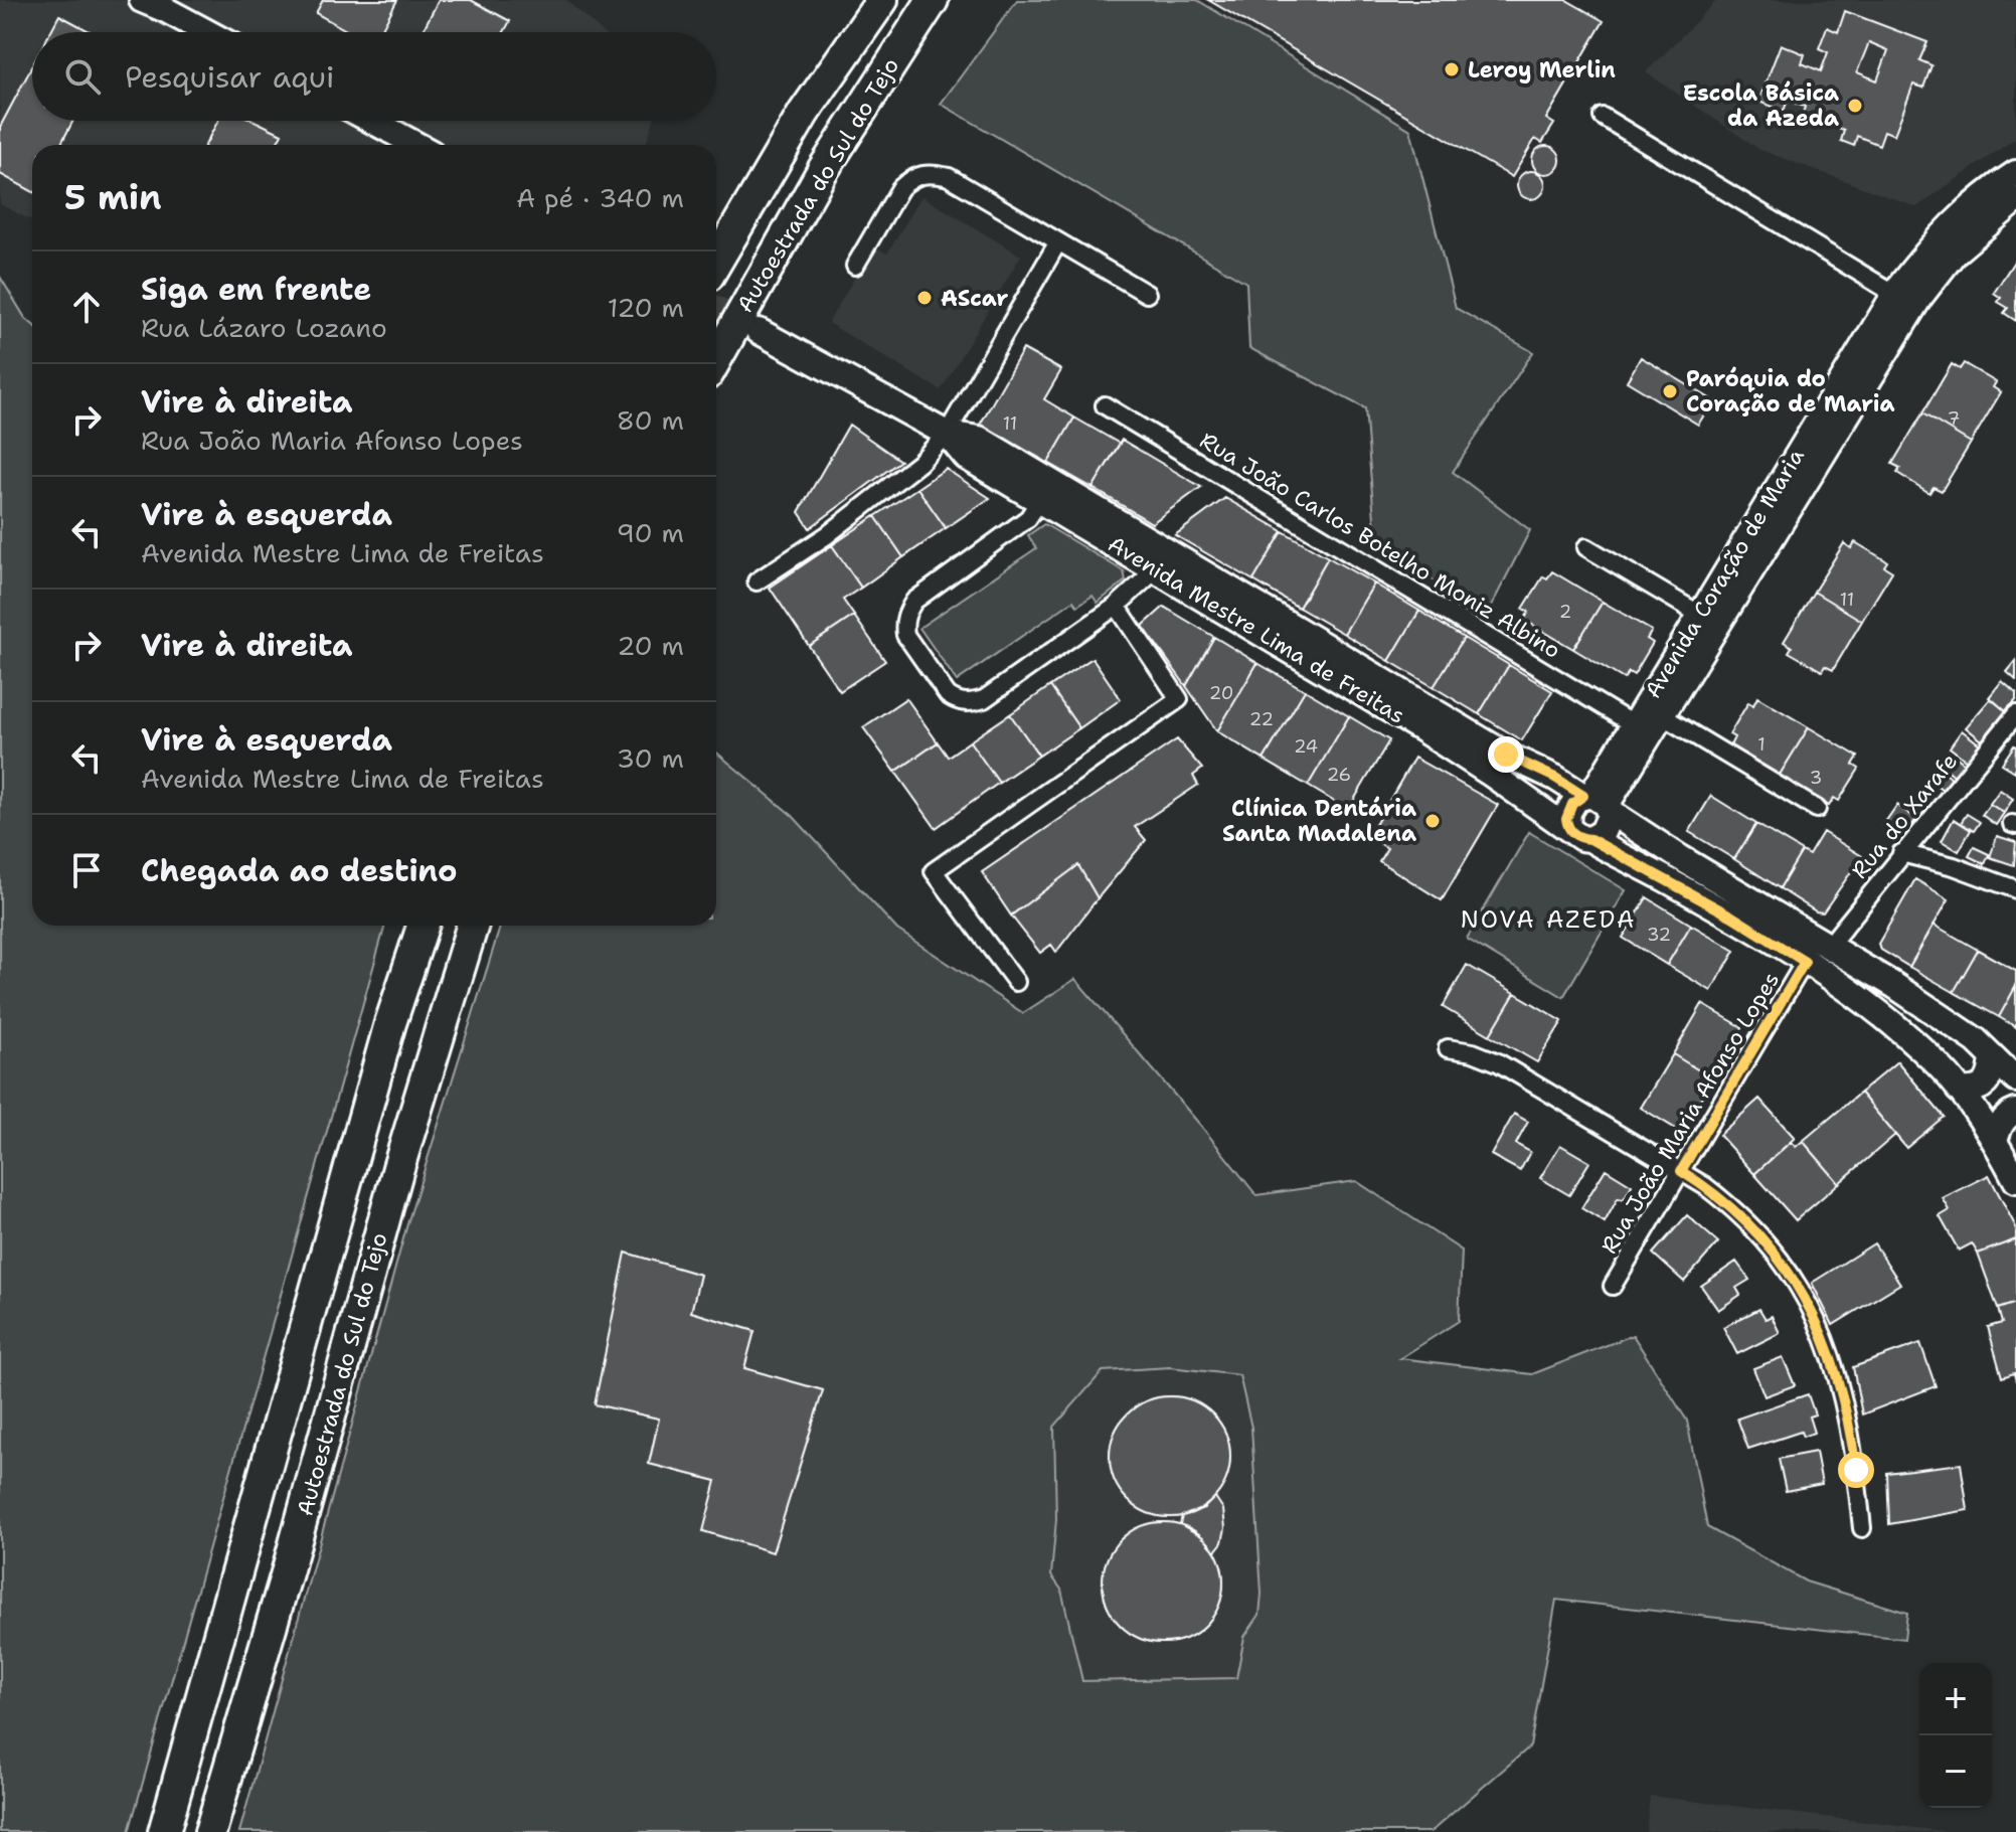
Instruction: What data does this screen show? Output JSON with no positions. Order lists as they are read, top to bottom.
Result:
{
  "streets": {
    "highway": ["Autoestrada do Sul do Tejo"],
    "main road": ["Avenida Coração de Maria", "Avenida Mestre Lima de Freitas"],
    "street": ["Rua João Carlos Botelho Moniz Albino", "Rua do Xarafe", "Rua João Maria Afonso Lopes"]
  },
  "crossings": [
    ["Rua João Carlos Botelho Moniz Albino", "Avenida Coração de Maria"],
    ["Avenida Coração de Maria", "Avenida Mestre Lima de Freitas"],
    ["Avenida Mestre Lima de Freitas", "Rua do Xarafe"]
  ],
  "districts": ["NOVA AZEDA"],
  "places": [
    "Leroy Merlin",
    "Escola Básica da Azeda",
    "AScar",
    "Paróquia do Coração de Maria",
    "Clínica Dentária Santa Madalena"
  ],
  "house_numbers": [
    "7",
    "11",
    "11",
    "2",
    "20",
    "22",
    "1",
    "24",
    "26",
    "3",
    "32"
  ],
  "page": {
    "search": "Pesquisar aqui",
    "heading": ["5 min", "A pé · 340 m"],
    "list": [
      ["Siga em frente", "Rua Lázaro Lozano", "120 m"],
      ["Vire à direita", "Rua João Maria Afonso Lopes", "80 m"],
      ["Vire à esquerda", "Avenida Mestre Lima de Freitas", "90 m"],
      ["Vire à direita", "20 m"],
      ["Vire à esquerda", "Avenida Mestre Lima de Freitas", "30 m"],
      "Chegada ao destino"
    ],
    "map_buttons": ["+", "−"]
  }
}
